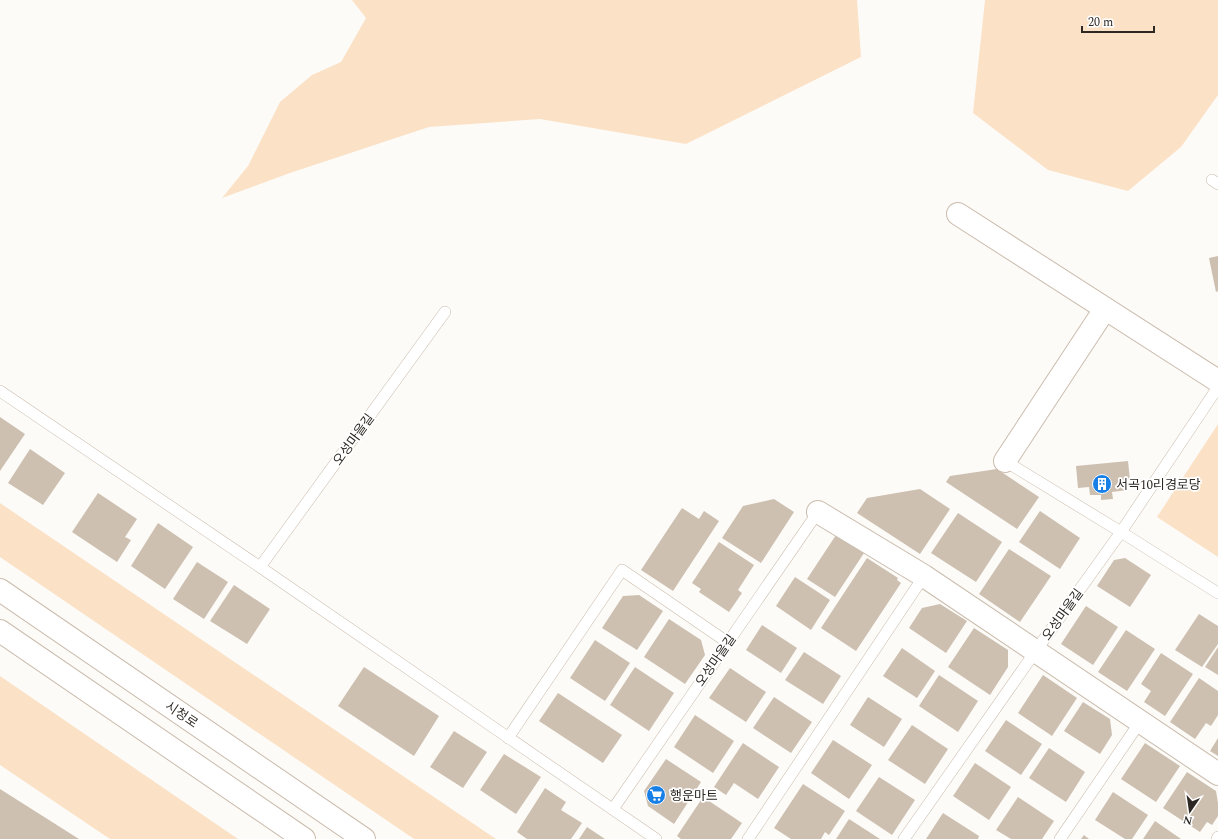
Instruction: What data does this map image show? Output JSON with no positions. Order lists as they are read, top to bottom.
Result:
{
  "streets": {
    "street": ["시청로"],
    "lane": ["오성마을길"]
  },
  "places": {
    "building": ["서곡10리경로당"],
    "supermarket": ["행운마트"]
  },
  "scale_bar": "20 m",
  "north": "bottom"
}
